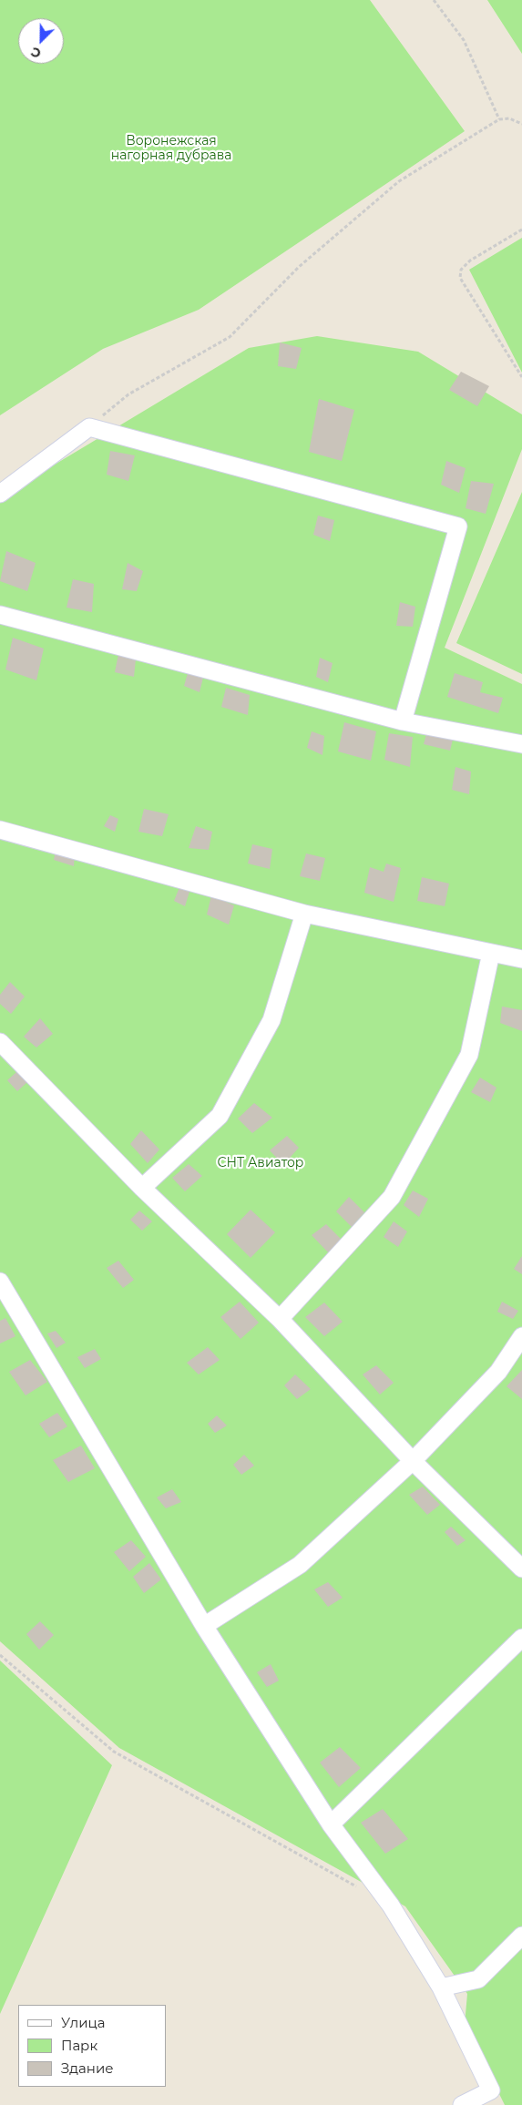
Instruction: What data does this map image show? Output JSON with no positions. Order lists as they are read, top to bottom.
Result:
{
  "parks": ["Воронежская нагорная дубрава", "СНТ Авиатор"],
  "legend": ["Улица", "Парк", "Здание"],
  "north": "bottom left"
}
